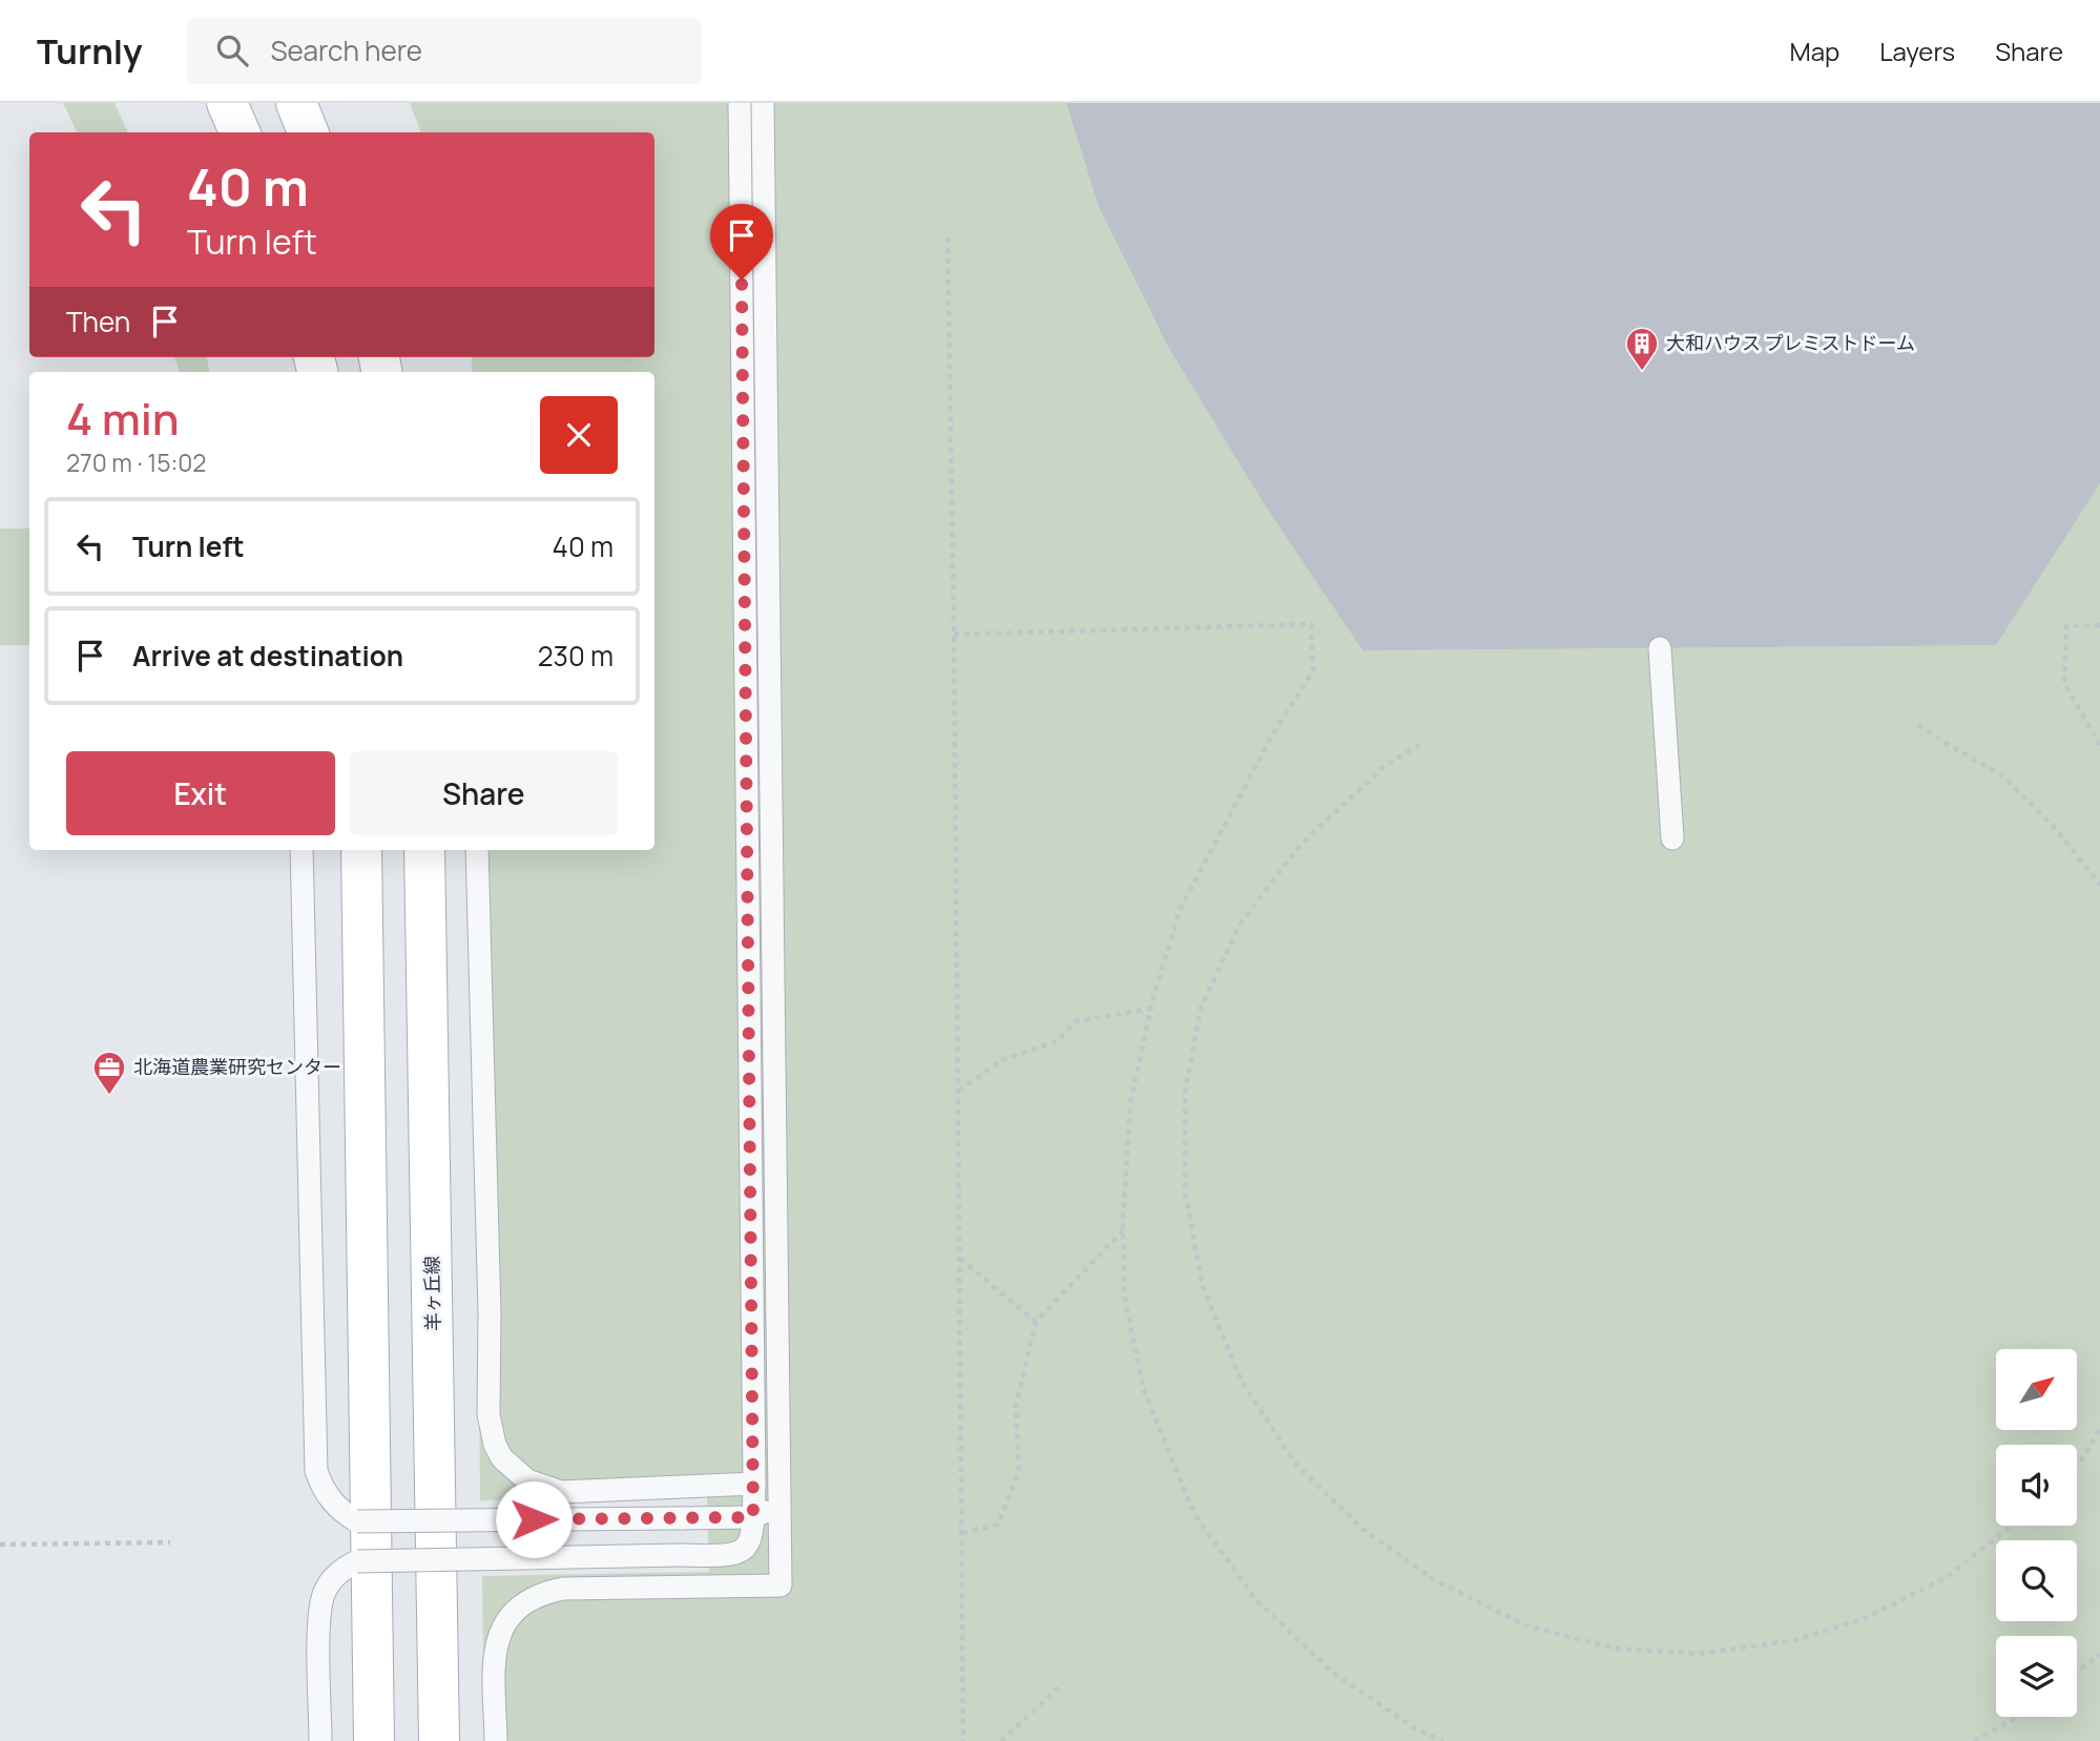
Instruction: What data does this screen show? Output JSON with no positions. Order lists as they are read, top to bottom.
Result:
{
  "streets": {
    "main road": ["羊ヶ丘線"]
  },
  "places": {
    "building": ["大和ハウス プレミストドーム"],
    "office": ["北海道農業研究センター"]
  },
  "north": "top right",
  "page": {
    "header": "Turnly",
    "search": "Search here",
    "nav": ["Map", "Layers", "Share"],
    "turn": ["40 m", "Turn left"],
    "then": "Then",
    "heading": ["4 min", "270 m · 15:02"],
    "list": [
      {
        "name": "Turn left",
        "value": "40 m"
      },
      {
        "name": "Arrive at destination",
        "value": "230 m"
      }
    ],
    "buttons": ["Exit", "Share"]
  }
}
